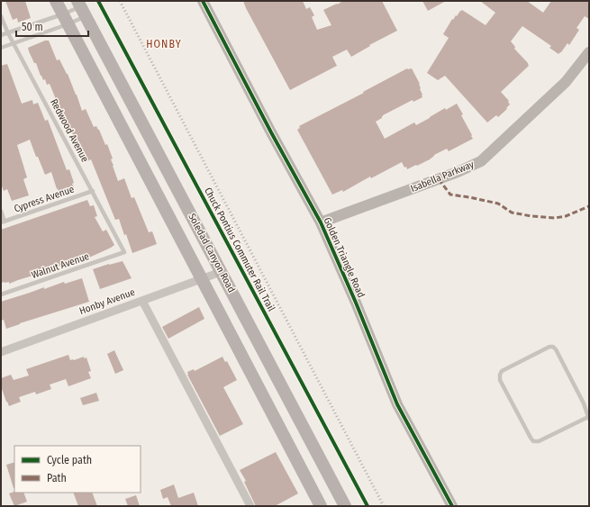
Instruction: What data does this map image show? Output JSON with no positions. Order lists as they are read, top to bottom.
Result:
{
  "streets": {
    "main road": ["Soledad Canyon Road"],
    "street": ["Isabella Parkway", "Golden Triangle Road", "Honby Avenue"],
    "lane": ["Redwood Avenue", "Cypress Avenue", "Walnut Avenue"],
    "cycle path": ["Chuck Pontius Commuter Rail Trail"]
  },
  "crossings": [
    ["Redwood Avenue", "Cypress Avenue"],
    ["Redwood Avenue", "Walnut Avenue"],
    ["Isabella Parkway", "Golden Triangle Road"],
    ["Soledad Canyon Road", "Honby Avenue"]
  ],
  "districts": ["HONBY"],
  "legend": ["Cycle path", "Path"],
  "scale_bar": "50 m"
}
